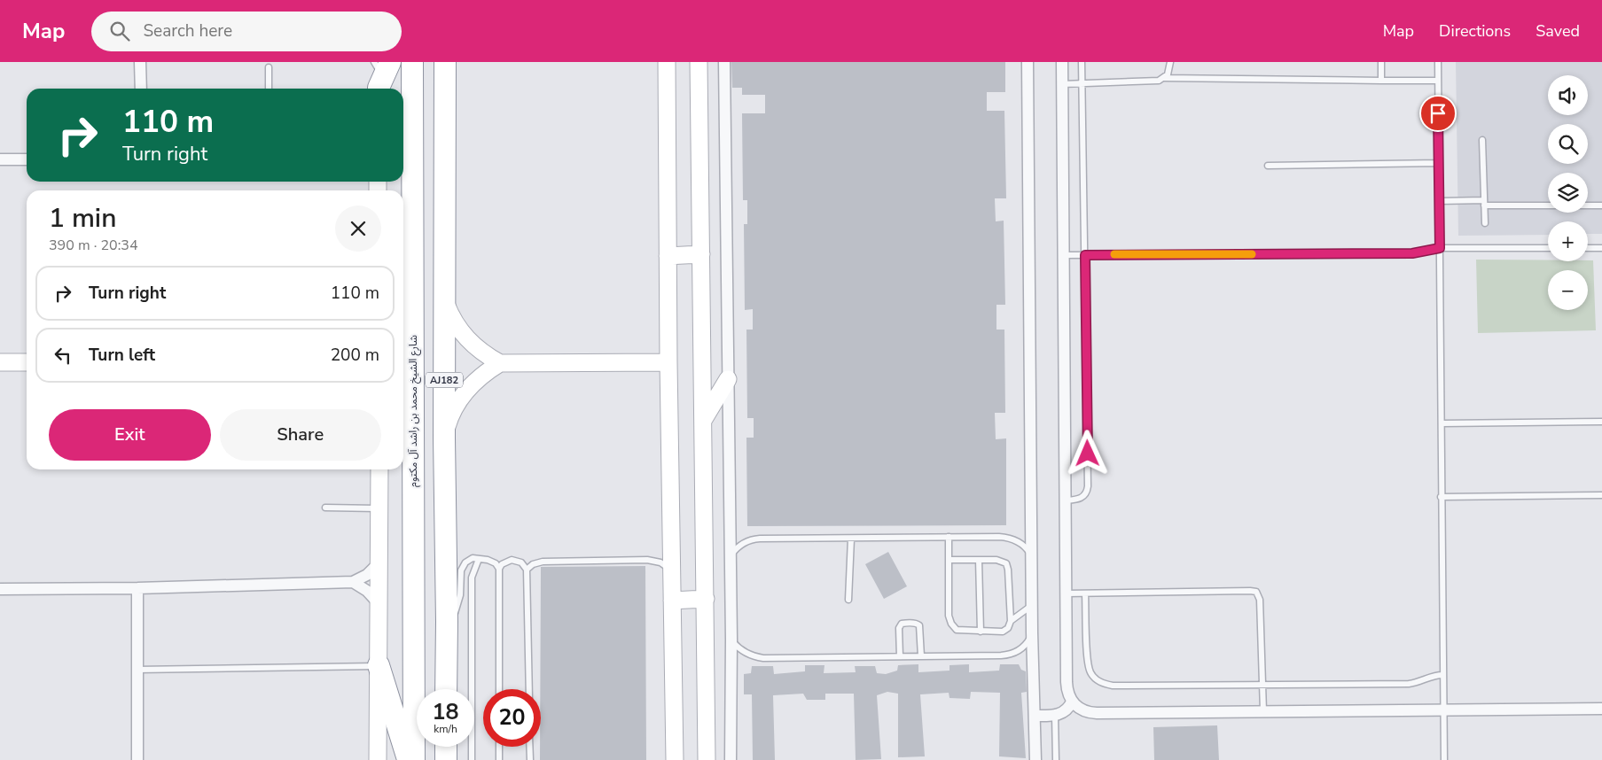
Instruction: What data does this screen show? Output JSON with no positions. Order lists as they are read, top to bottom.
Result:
{
  "streets": {
    "highway": ["AJ182", "شارع الشيخ محمد بن راشد آل مكتوم"]
  },
  "page": {
    "header": "Map",
    "search": "Search here",
    "nav": ["Map", "Directions", "Saved"],
    "map_buttons": ["+", "−"],
    "turn": ["110 m", "Turn right"],
    "heading": ["1 min", "390 m · 20:34"],
    "list": [
      {
        "name": "Turn right",
        "value": "110 m"
      },
      {
        "name": "Turn left",
        "value": "200 m"
      }
    ],
    "buttons": ["Exit", "Share"],
    "speed": "18 km/h",
    "limit": "20"
  }
}
